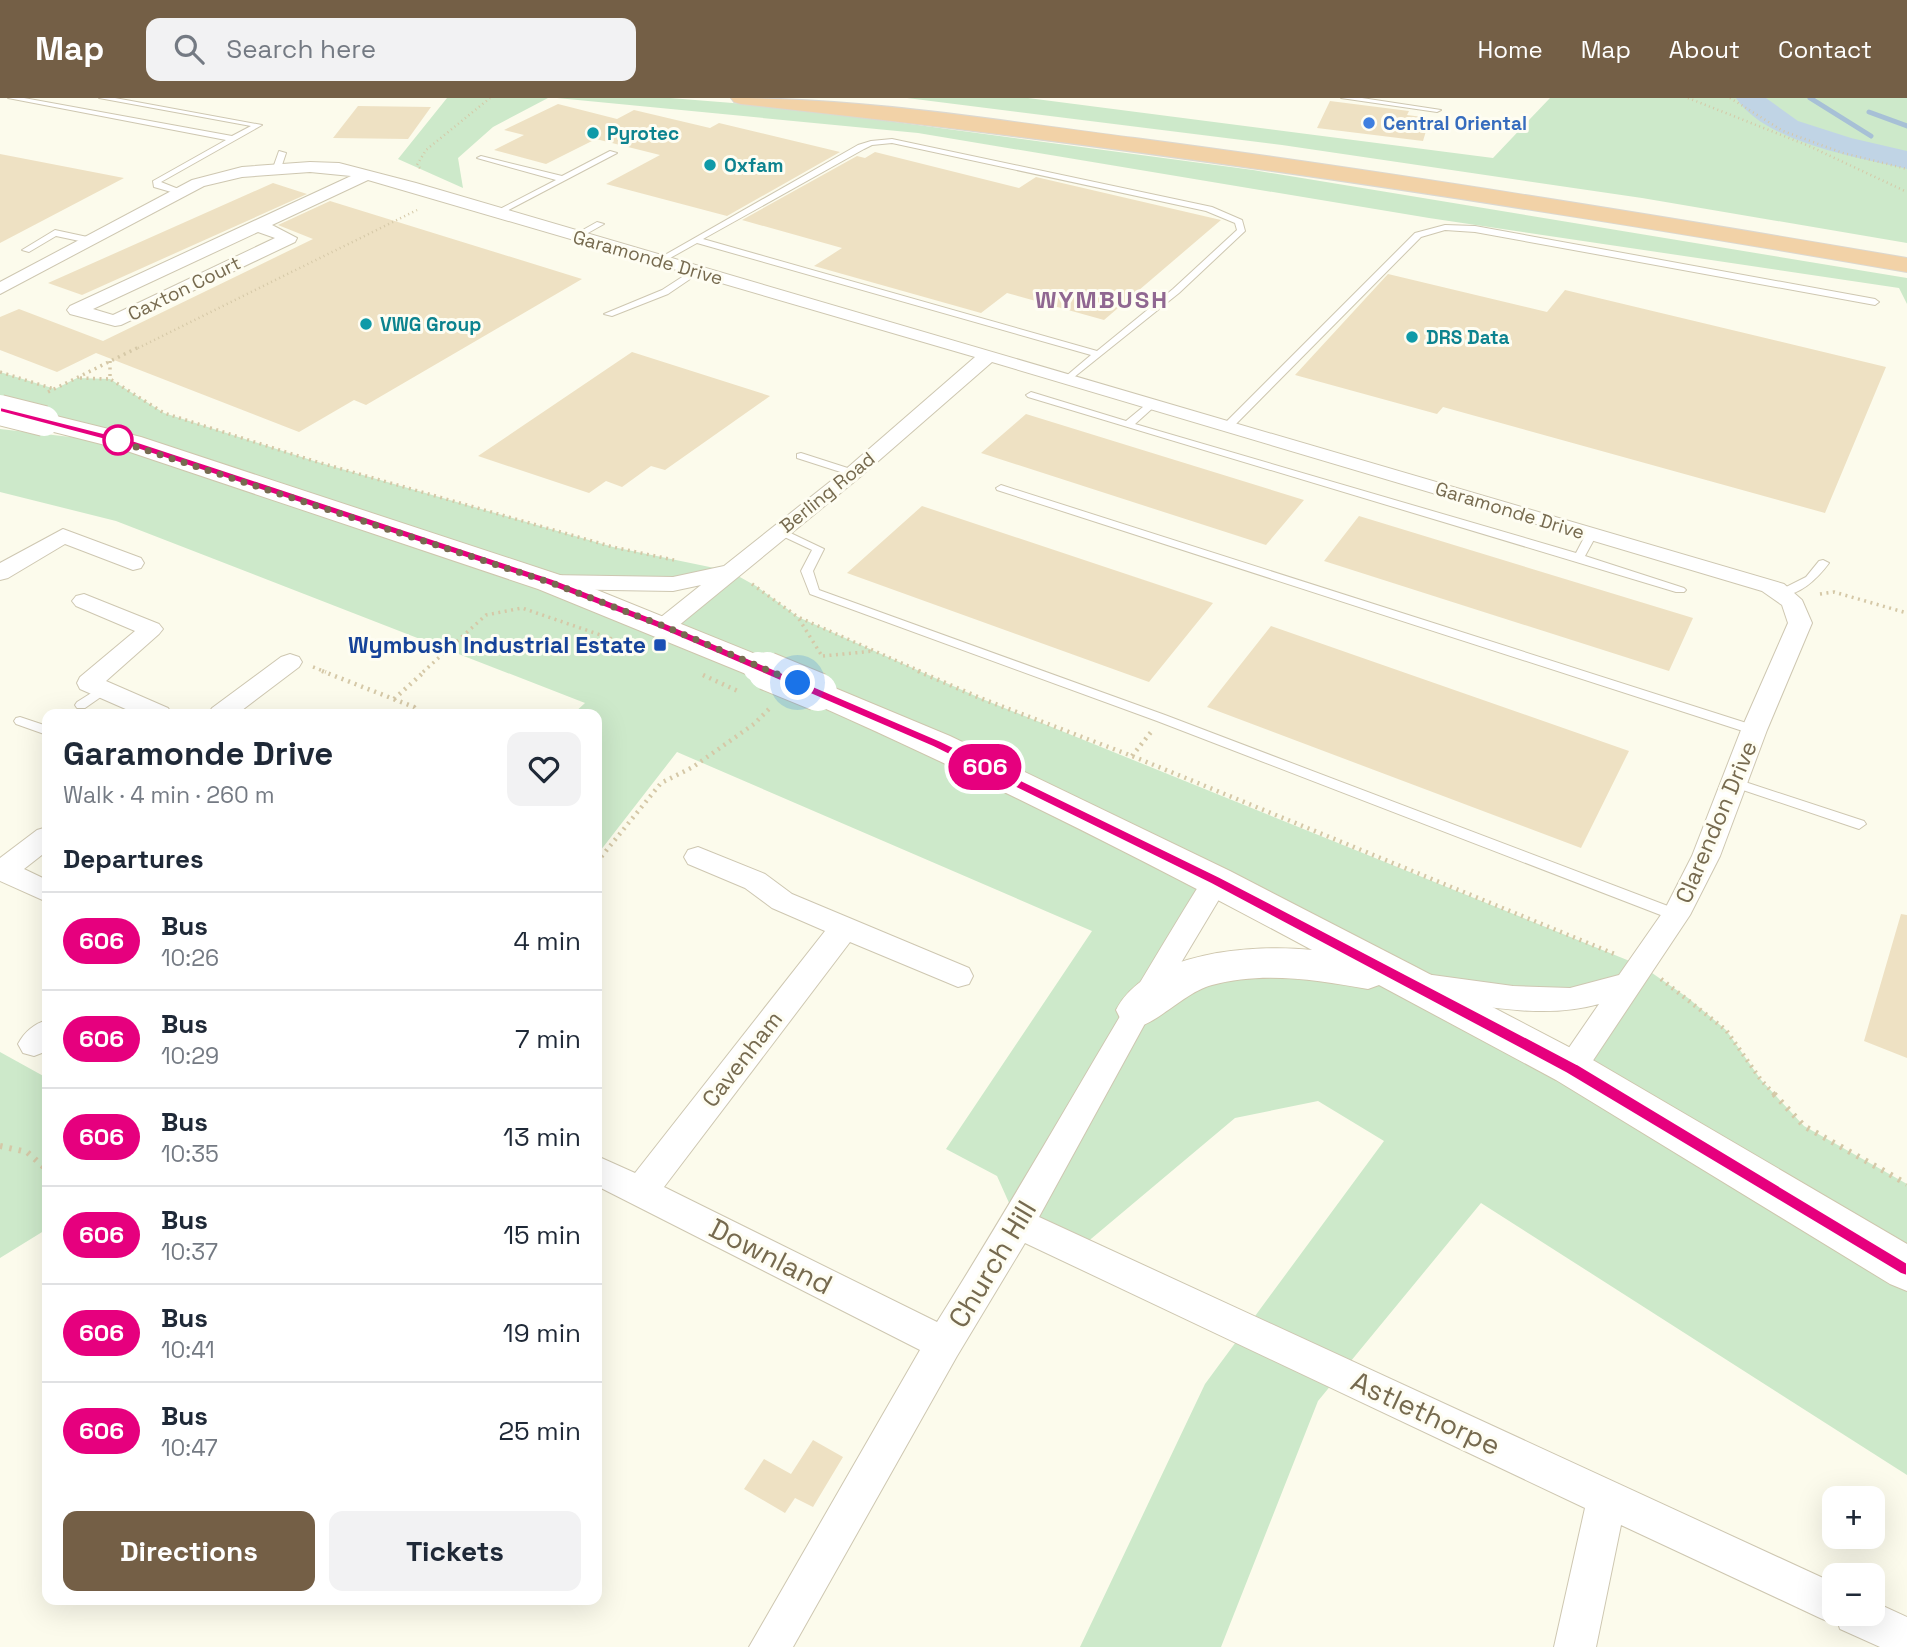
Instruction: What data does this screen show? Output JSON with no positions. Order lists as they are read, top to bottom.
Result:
{
  "streets": {
    "street": [
      "Garamonde Drive",
      "Caxton Court",
      "Berling Road",
      "Clarendon Drive",
      "Cavenham",
      "Downland",
      "Church Hill",
      "Astlethorpe"
    ]
  },
  "crossings": [
    ["Garamonde Drive", "Caxton Court"],
    ["Garamonde Drive", "Berling Road"],
    ["Garamonde Drive", "Clarendon Drive"],
    ["Cavenham", "Downland"],
    ["Downland", "Church Hill"],
    ["Church Hill", "Astlethorpe"]
  ],
  "districts": ["WYMBUSH"],
  "places": {
    "other": [
      "Central Oriental",
      "Pyrotec",
      "Oxfam",
      "VWG Group",
      "DRS Data"
    ],
    "transit": ["Wymbush Industrial Estate"]
  },
  "lines": ["bus line 606"],
  "page": {
    "header": "Map",
    "search": "Search here",
    "nav": [
      "Home",
      "Map",
      "About",
      "Contact"
    ],
    "on_map": "606",
    "heading": [
      ["Garamonde Drive", "Walk · 4 min · 260 m"],
      "Departures"
    ],
    "list": [
      {
        "mark": "606",
        "name": "Bus",
        "note": "10:26",
        "value": "4 min"
      },
      {
        "mark": "606",
        "name": "Bus",
        "note": "10:29",
        "value": "7 min"
      },
      {
        "mark": "606",
        "name": "Bus",
        "note": "10:35",
        "value": "13 min"
      },
      {
        "mark": "606",
        "name": "Bus",
        "note": "10:37",
        "value": "15 min"
      },
      {
        "mark": "606",
        "name": "Bus",
        "note": "10:41",
        "value": "19 min"
      },
      {
        "mark": "606",
        "name": "Bus",
        "note": "10:47",
        "value": "25 min"
      }
    ],
    "map_buttons": ["+", "−"],
    "buttons": ["Directions", "Tickets"]
  }
}
